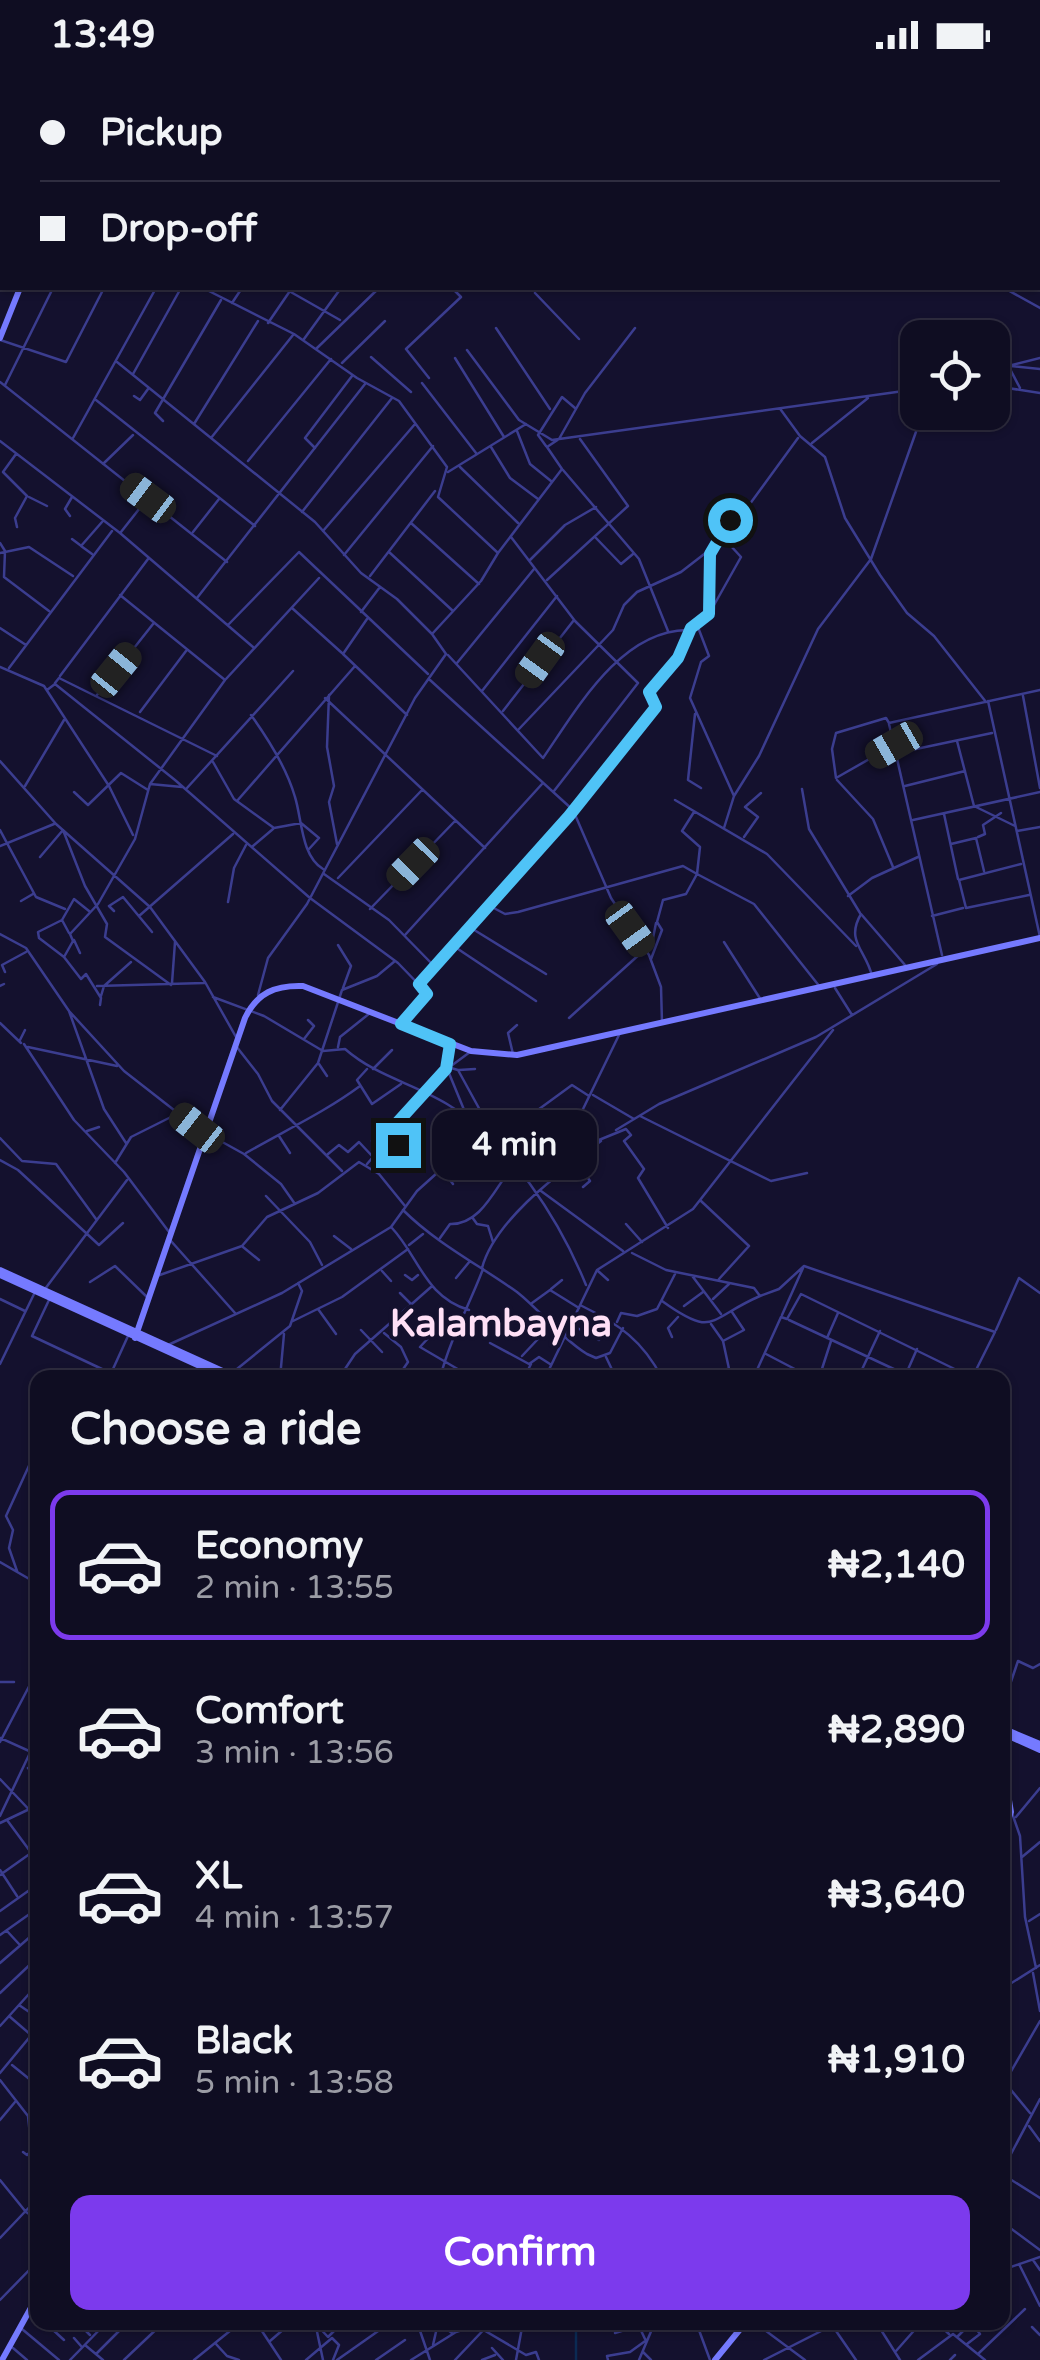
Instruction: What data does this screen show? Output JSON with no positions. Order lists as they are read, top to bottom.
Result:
{
  "districts": ["Kalambayna"],
  "page": {
    "status": "13:49",
    "banner": ["Pickup", "Drop-off"],
    "bubble": "4 min",
    "heading": "Choose a ride",
    "list": [
      {
        "name": "Economy",
        "note": "2 min · 13:55",
        "value": "₦2,140"
      },
      {
        "name": "Comfort",
        "note": "3 min · 13:56",
        "value": "₦2,890"
      },
      {
        "name": "XL",
        "note": "4 min · 13:57",
        "value": "₦3,640"
      },
      {
        "name": "Black",
        "note": "5 min · 13:58",
        "value": "₦1,910"
      }
    ],
    "buttons": "Confirm"
  }
}
